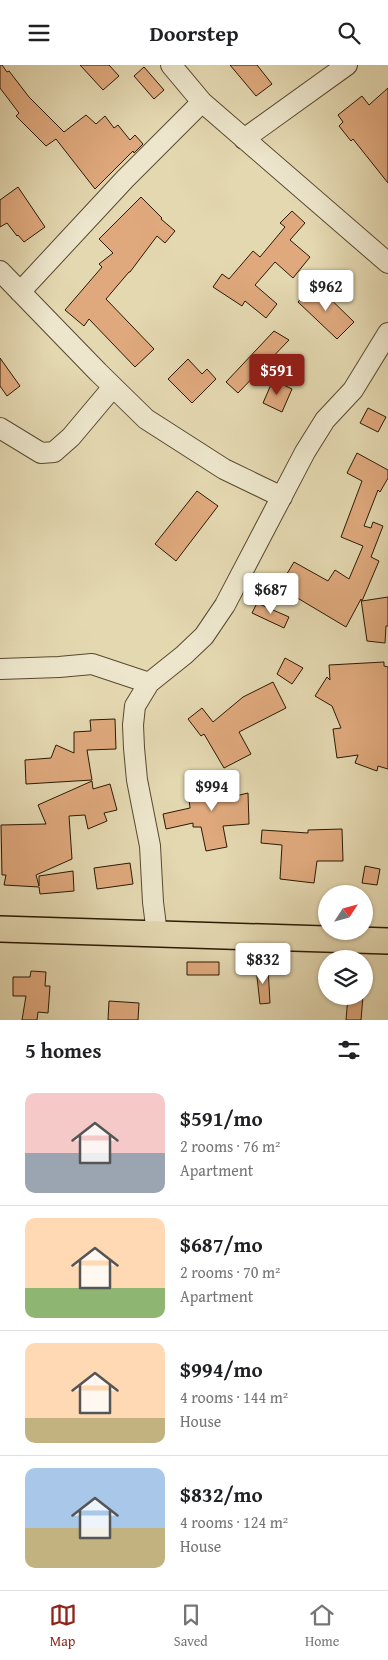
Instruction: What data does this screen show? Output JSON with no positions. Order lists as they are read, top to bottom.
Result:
{
  "north": "top right",
  "page": {
    "header": "Doorstep",
    "price": [
      "$962",
      "$591",
      "$687",
      "$994",
      "$832"
    ],
    "heading": "5 homes",
    "list": [
      {
        "name": "$591/mo",
        "note": "2 rooms · 76 m² · Apartment"
      },
      {
        "name": "$687/mo",
        "note": "2 rooms · 70 m² · Apartment"
      },
      {
        "name": "$994/mo",
        "note": "4 rooms · 144 m² · House"
      },
      {
        "name": "$832/mo",
        "note": "4 rooms · 124 m² · House"
      }
    ],
    "tabs": ["Map", "Saved", "Home"]
  }
}
